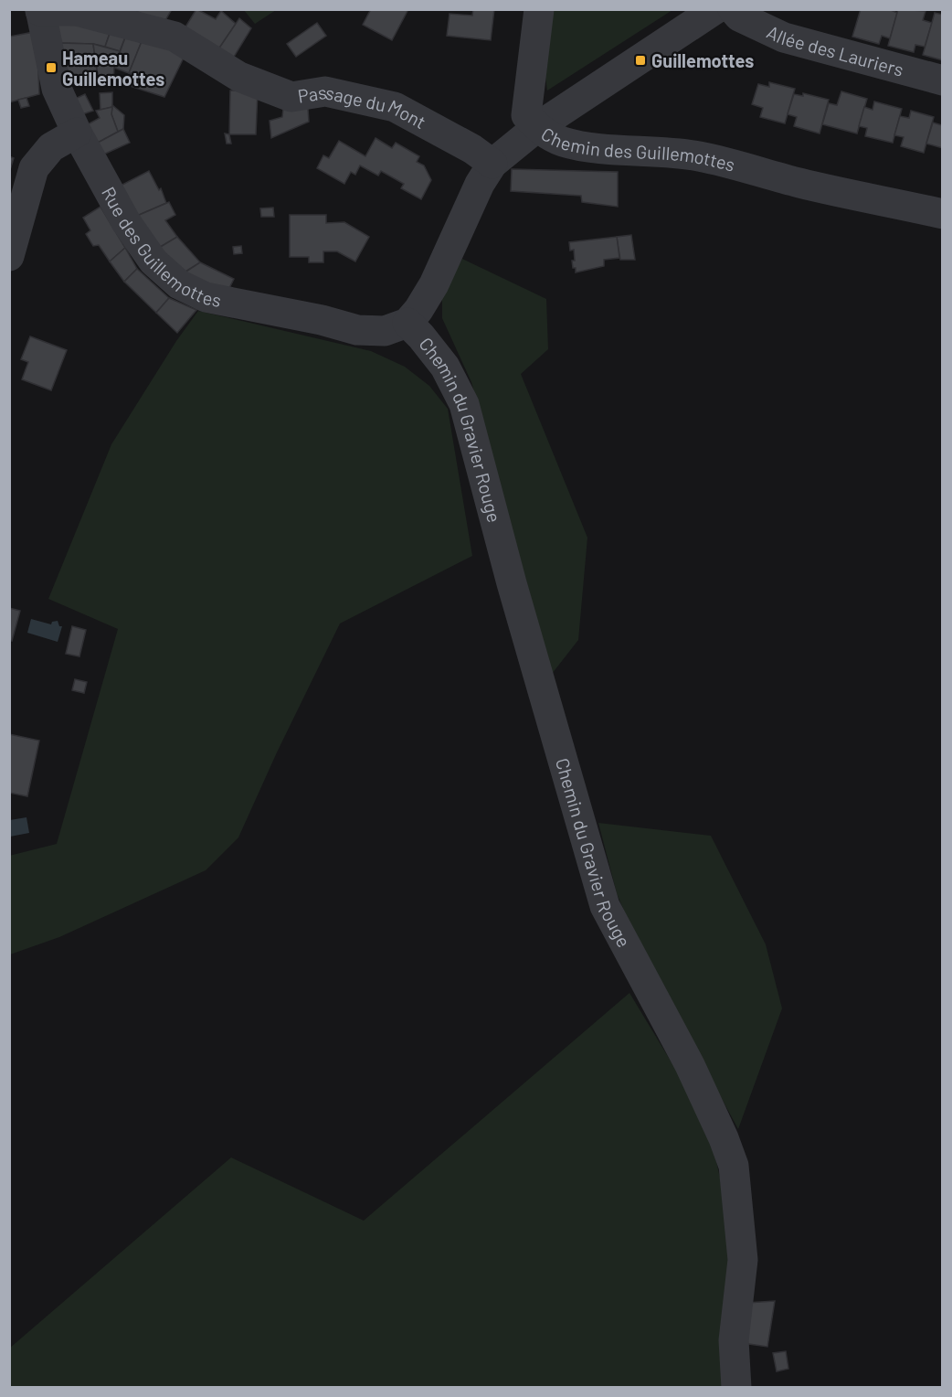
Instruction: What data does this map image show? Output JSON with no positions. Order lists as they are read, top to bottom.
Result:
{
  "streets": {
    "street": [
      "Allée des Lauriers",
      "Passage du Mont",
      "Chemin des Guillemottes",
      "Rue des Guillemottes",
      "Chemin du Gravier Rouge"
    ]
  },
  "crossings": [
    ["Passage du Mont", "Chemin des Guillemottes"],
    ["Passage du Mont", "Rue des Guillemottes"],
    ["Chemin des Guillemottes", "Rue des Guillemottes"],
    ["Chemin des Guillemottes", "Chemin du Gravier Rouge"],
    ["Rue des Guillemottes", "Chemin du Gravier Rouge"]
  ],
  "places": {
    "transit": ["Guillemottes", "Hameau Guillemottes"]
  }
}
